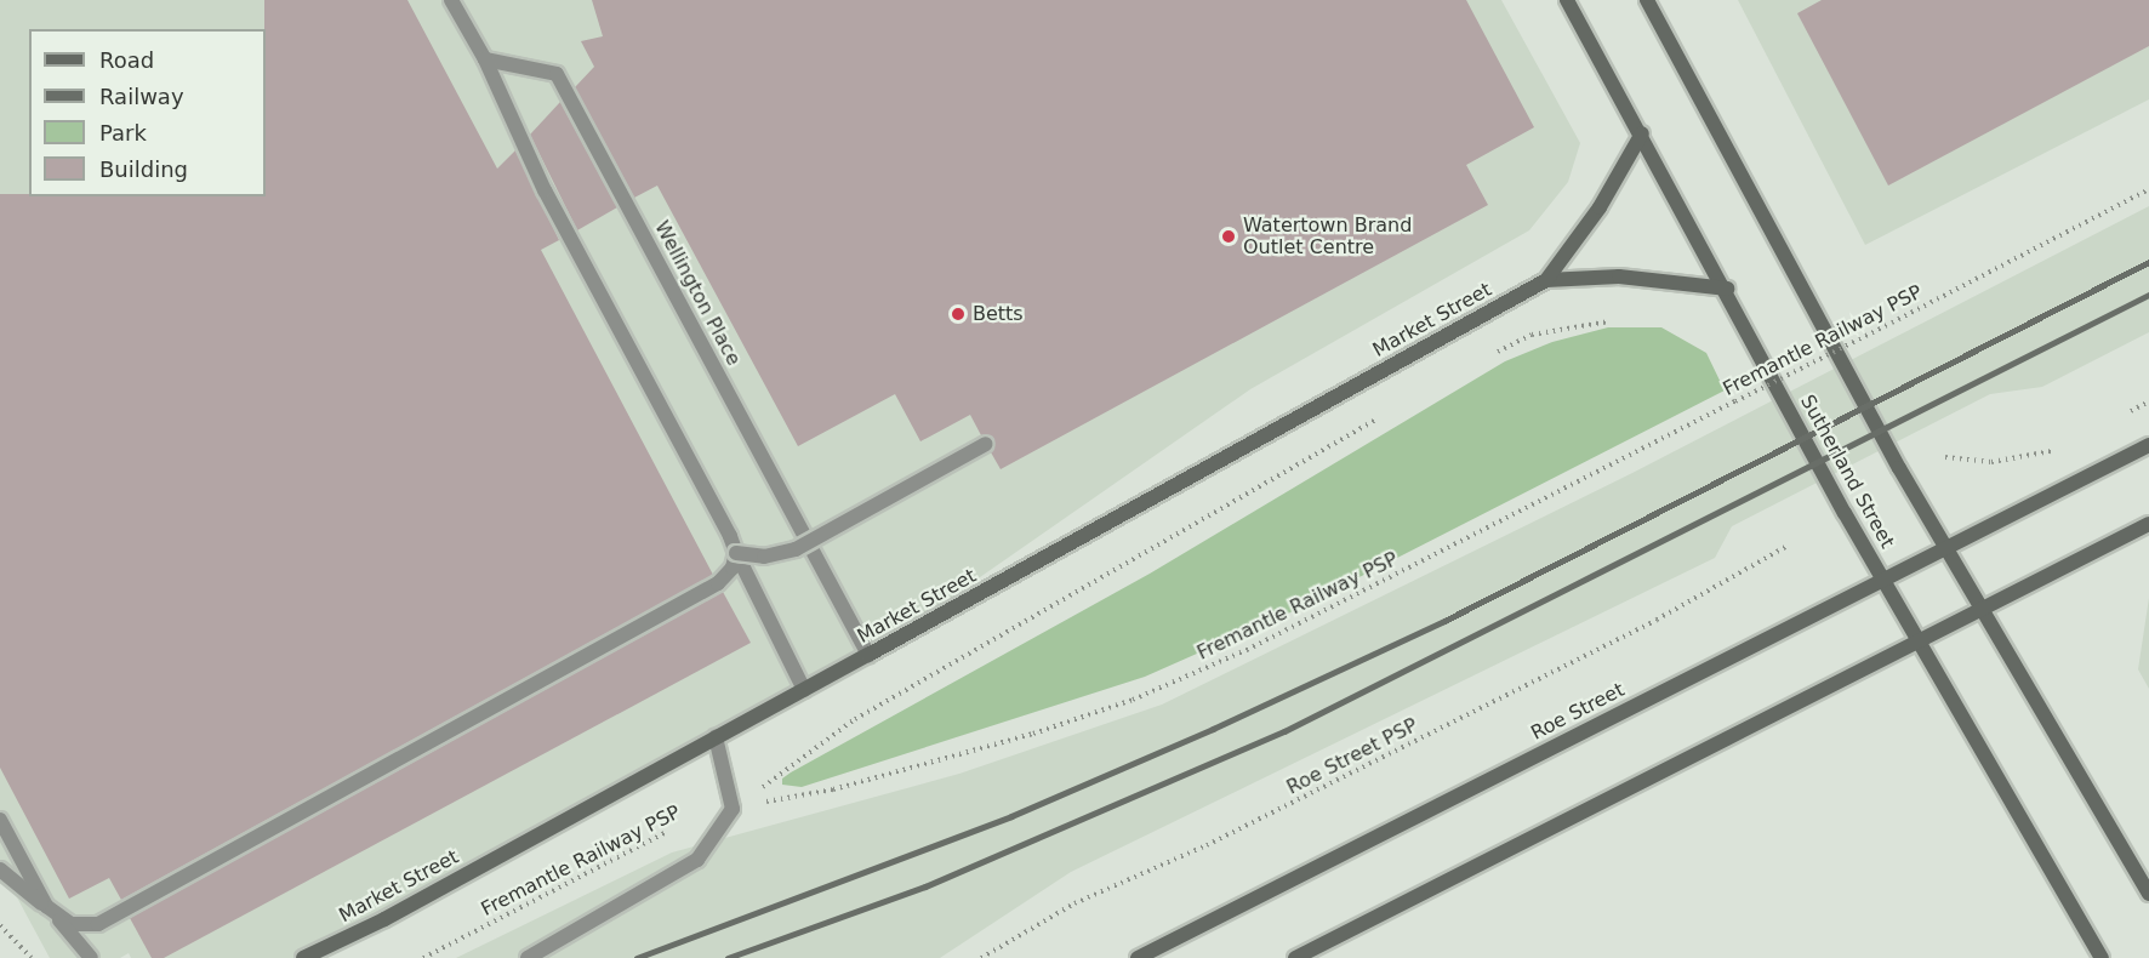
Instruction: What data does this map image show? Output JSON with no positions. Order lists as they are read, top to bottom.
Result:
{
  "streets": {
    "main road": ["Market Street", "Sutherland Street", "Roe Street"],
    "lane": ["Wellington Place"],
    "path": ["Fremantle Railway PSP", "Roe Street PSP"]
  },
  "crossings": [
    ["Wellington Place", "Market Street"],
    ["Market Street", "Sutherland Street"],
    ["Sutherland Street", "Roe Street"]
  ],
  "places": ["Watertown Brand Outlet Centre", "Betts"],
  "legend": [
    "Road",
    "Railway",
    "Park",
    "Building"
  ]
}
